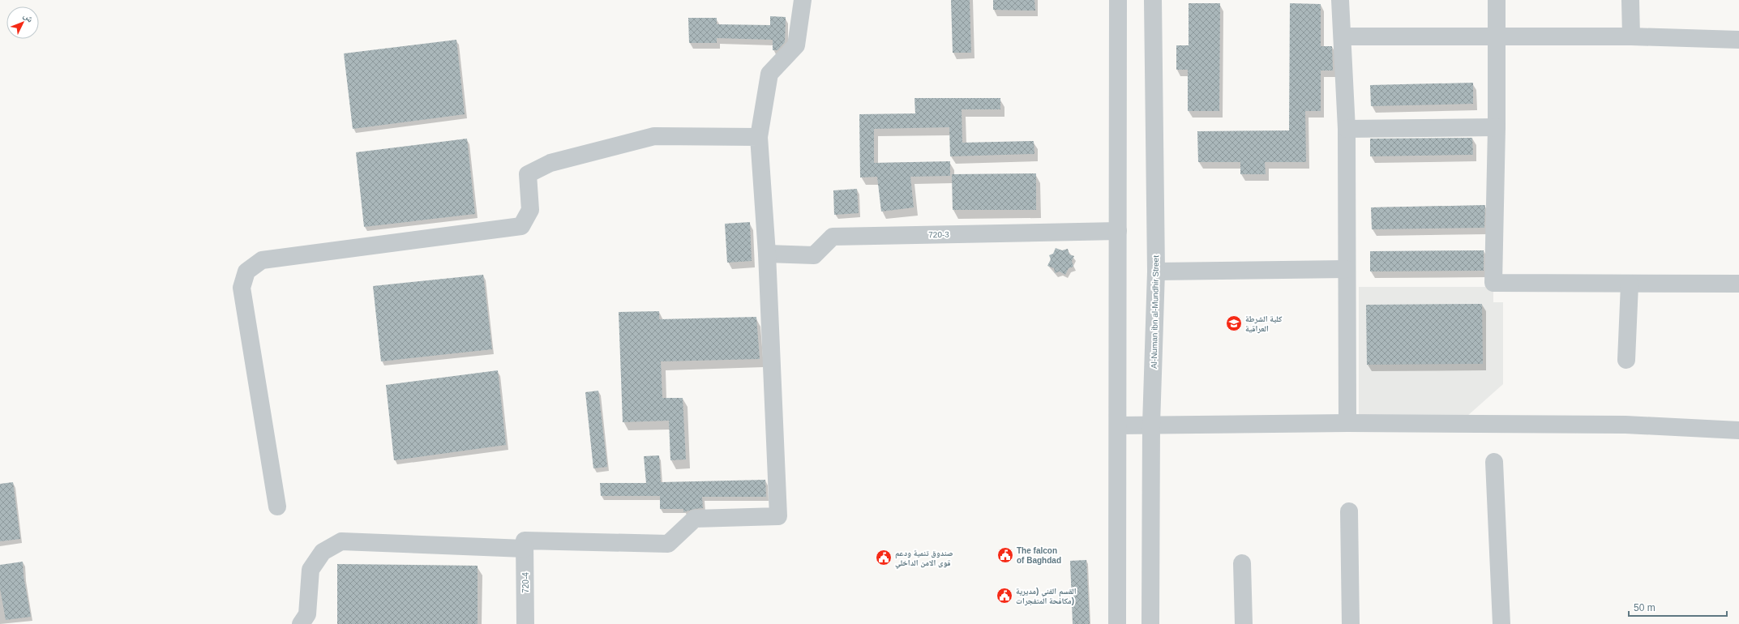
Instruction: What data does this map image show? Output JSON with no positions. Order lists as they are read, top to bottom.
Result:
{
  "streets": {
    "street": ["720-3", "Al-Numan ibn al-Mundhir Street", "720-4"]
  },
  "places": {
    "school or university": ["كلية الشرطة العراقية"],
    "public building": ["The falcon of Baghdad", "صندوق تنمية ودعم قوى الامن الداخلي", "القسم الفني (مديرية مكافحة المتفجرات)"]
  },
  "scale_bar": "50 m",
  "north": "top right"
}
